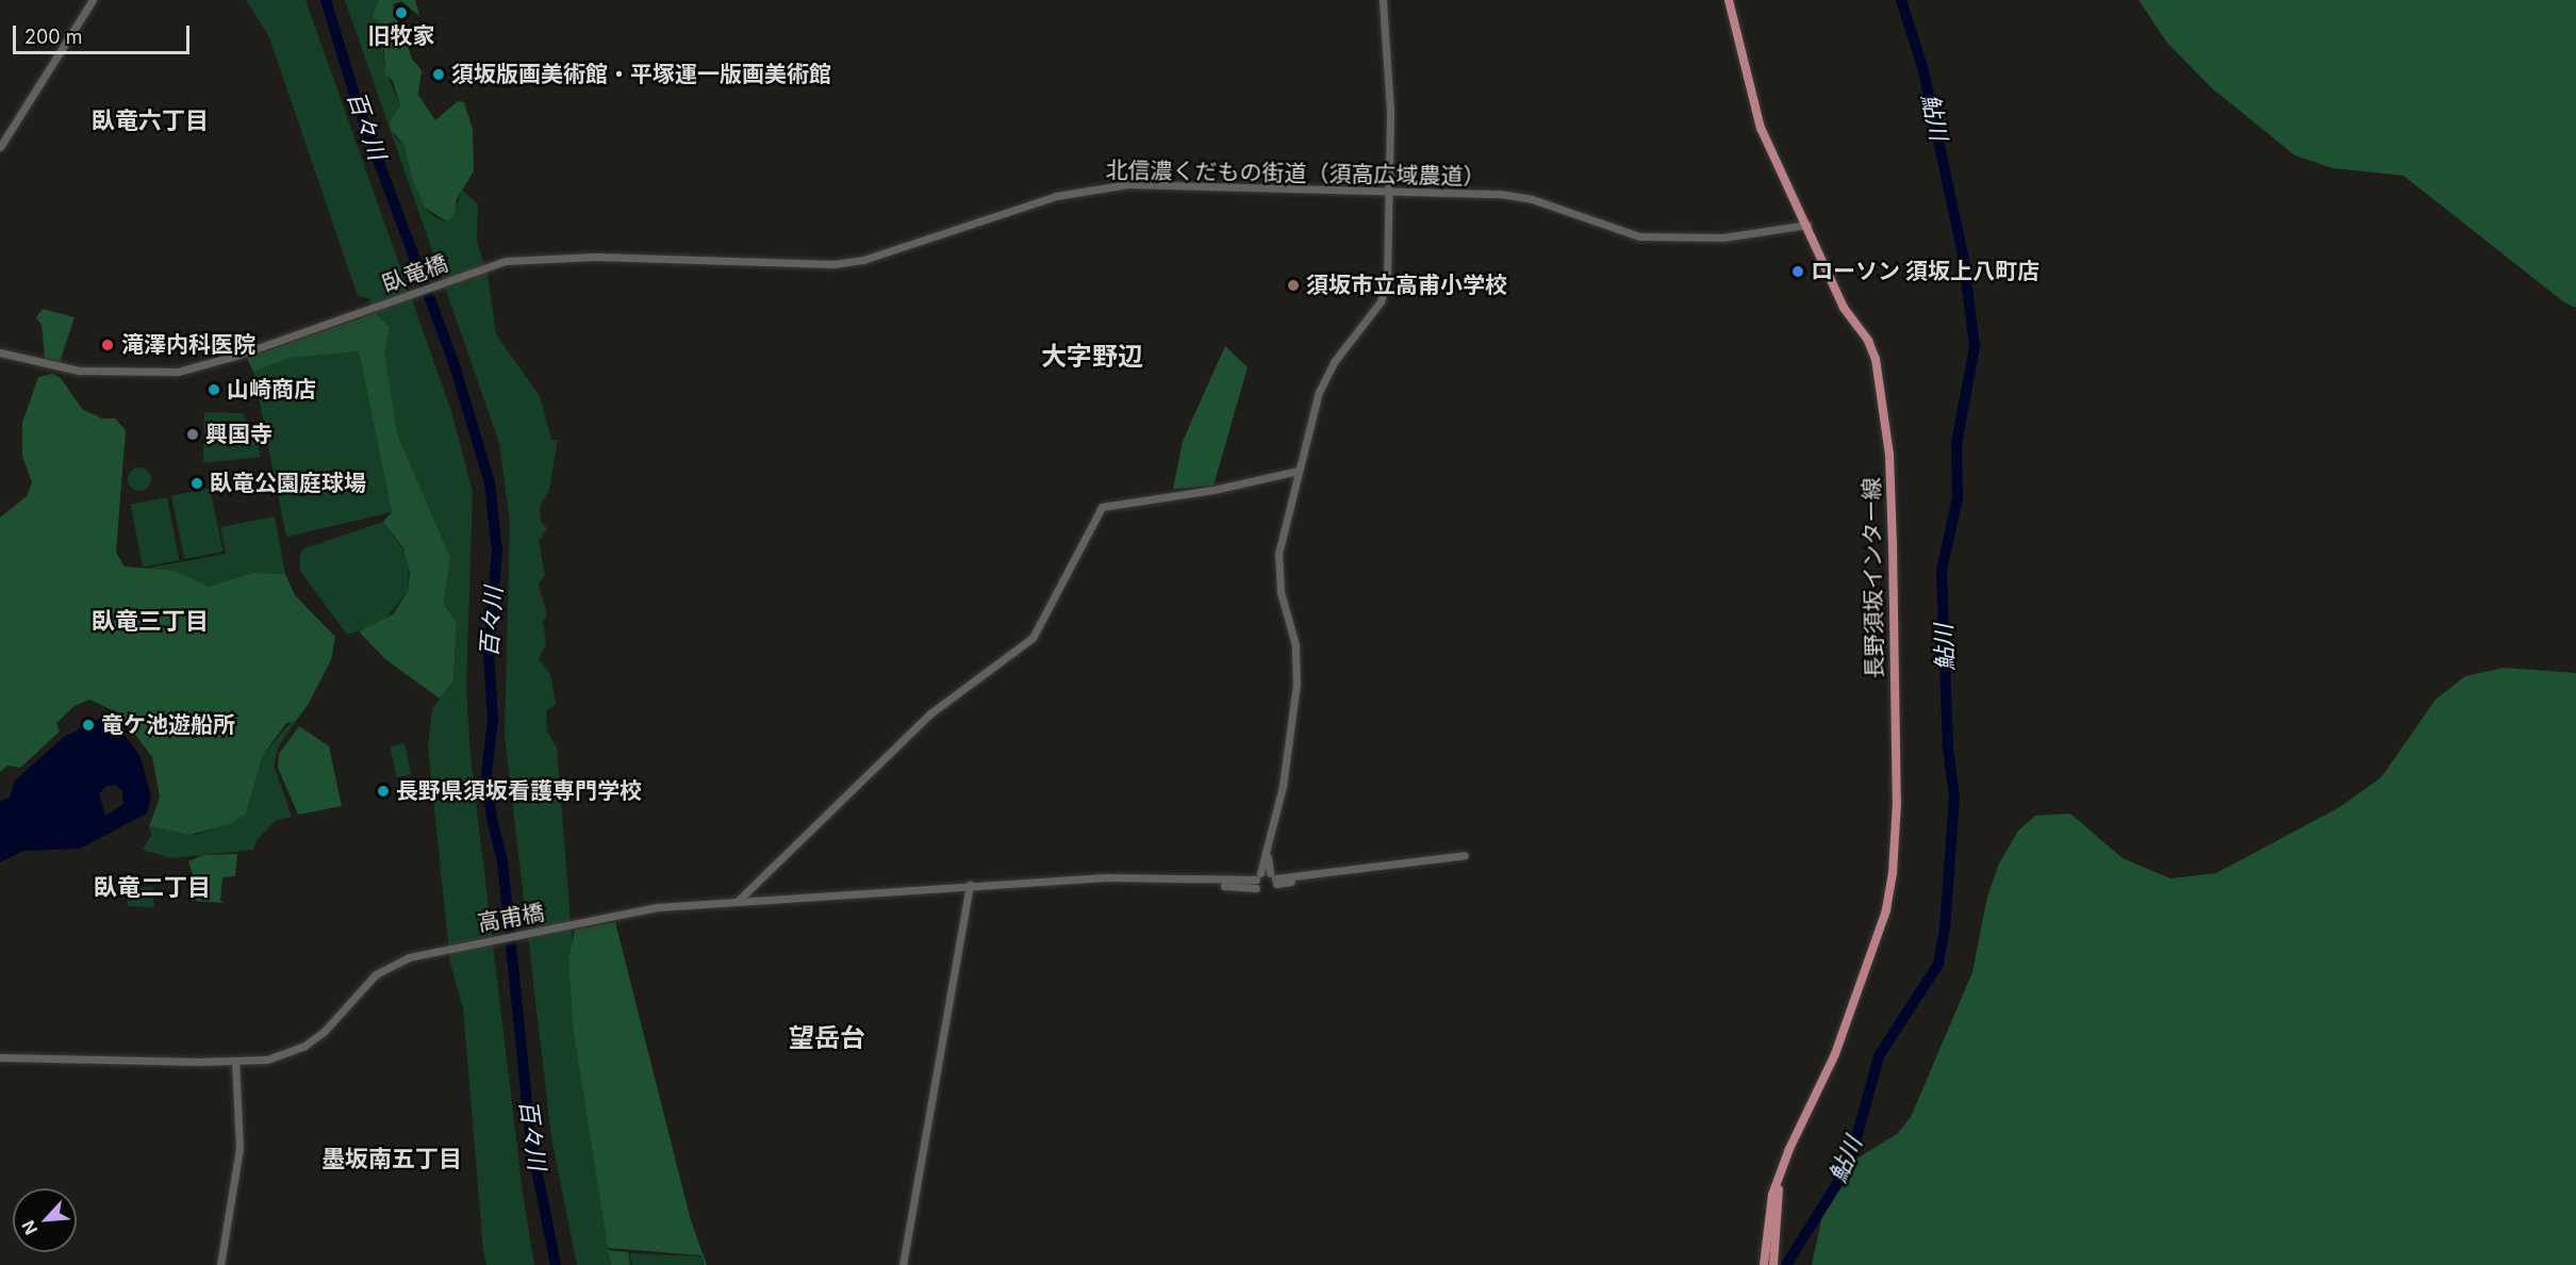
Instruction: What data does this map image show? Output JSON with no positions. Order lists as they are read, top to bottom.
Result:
{
  "streets": {
    "main road": ["長野須坂インター線"],
    "street": ["北信濃くだもの街道（須高広域農道）", "臥竜橋", "高甫橋"]
  },
  "crossings": [
    ["北信濃くだもの街道（須高広域農道）", "臥竜橋"],
    ["北信濃くだもの街道（須高広域農道）", "長野須坂インター線"]
  ],
  "districts": [
    "臥竜六丁目",
    "大字野辺",
    "臥竜三丁目",
    "臥竜二丁目",
    "望岳台",
    "墨坂南五丁目"
  ],
  "water": ["鮎川", "百々川"],
  "places": [
    "旧牧家",
    "須坂版画美術館・平塚運一版画美術館",
    "ローソン 須坂上八町店",
    "須坂市立高甫小学校",
    "滝澤内科医院",
    "山崎商店",
    "興国寺",
    "臥竜公園庭球場",
    "竜ケ池遊船所",
    "長野県須坂看護専門学校"
  ],
  "scale_bar": "200 m",
  "north": "bottom left"
}
